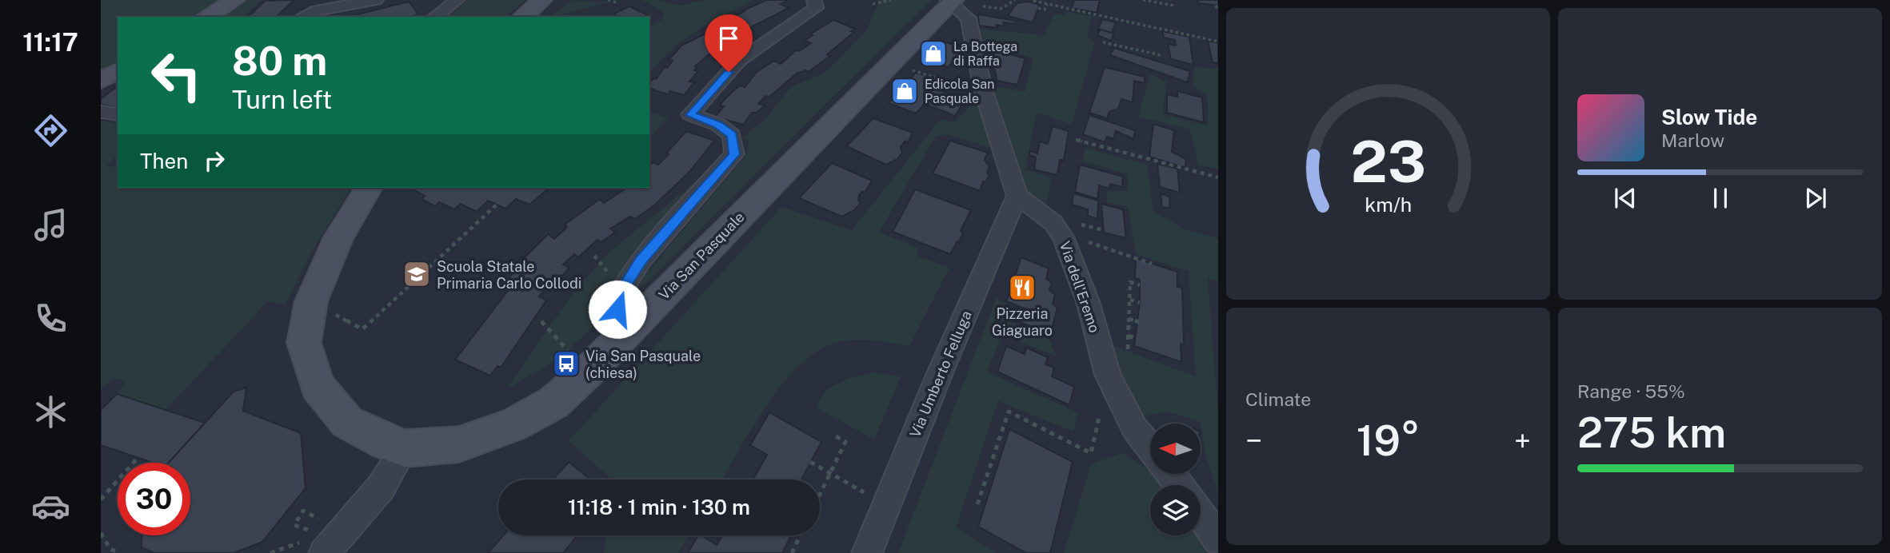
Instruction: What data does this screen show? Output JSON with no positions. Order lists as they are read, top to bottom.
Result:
{
  "streets": {
    "street": ["Via San Pasquale", "Via dell'Eremo", "Via Umberto Felluga"]
  },
  "crossings": [
    ["Via dell'Eremo", "Via Umberto Felluga"]
  ],
  "places": {
    "shop": ["La Bottega di Raffa", "Edicola San Pasquale"],
    "school or university": ["Scuola Statale Primaria Carlo Collodi"],
    "restaurant": ["Pizzeria Giaguaro"],
    "bus stop": ["Via San Pasquale (chiesa)"]
  },
  "north": "left",
  "page": {
    "tabs": "11:17",
    "turn": ["80 m", "Turn left"],
    "song": ["Slow Tide", "Marlow"],
    "then": "Then",
    "tile": [
      "Climate",
      ["Range · 55%", "275 km"]
    ],
    "heat": ["−", "19°", "+"],
    "limit": "30",
    "trip": "11:18 · 1 min · 130 m",
    "gauge": ["23", "km/h"]
  }
}
